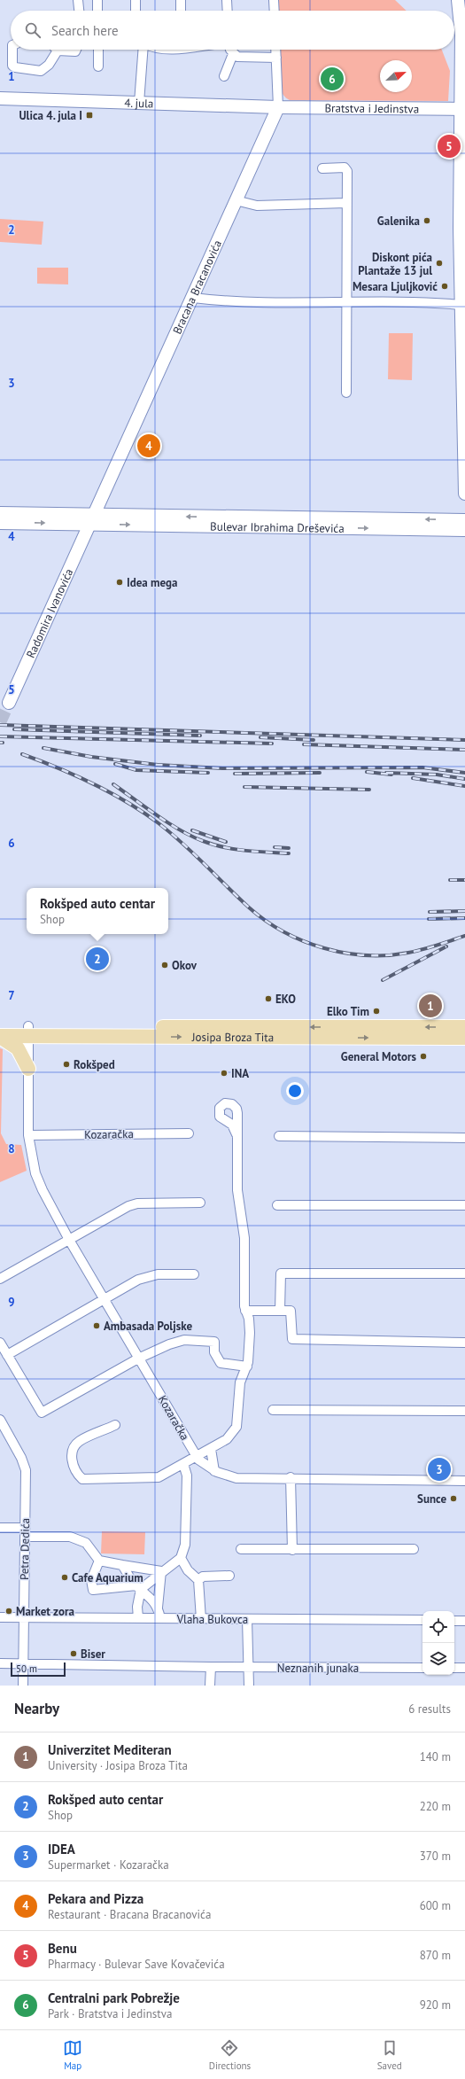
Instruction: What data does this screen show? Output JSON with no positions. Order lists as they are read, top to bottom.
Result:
{
  "streets": {
    "main road": ["Josipa Broza Tita"],
    "street": [
      "4. jula",
      "Bratstva i Jedinstva",
      "Bracana Bracanovića",
      "Bulevar Ibrahima Dreševića",
      "Radomira Ivanovića",
      "Kozaračka",
      "Petra Dedića",
      "Vlaha Bukovca",
      "Neznanih junaka"
    ]
  },
  "crossings": [
    ["4. jula", "Bratstva i Jedinstva"],
    ["4. jula", "Bracana Bracanovića"],
    ["Bratstva i Jedinstva", "Bracana Bracanovića"],
    ["Bracana Bracanovića", "Bulevar Ibrahima Dreševića"],
    ["Bracana Bracanovića", "Radomira Ivanovića"],
    ["Bulevar Ibrahima Dreševića", "Radomira Ivanovića"],
    ["Josipa Broza Tita", "Kozaračka"],
    ["Petra Dedića", "Vlaha Bukovca"],
    ["Petra Dedića", "Neznanih junaka"]
  ],
  "places": {
    "transit": ["Ulica 4. jula I"],
    "other": [
      "Galenika",
      "Diskont pića Plantaže 13 jul",
      "Mesara Ljuljković",
      "Idea mega",
      "Okov",
      "EKO",
      "Elko Tim",
      "General Motors",
      "Rokšped",
      "INA",
      "Ambasada Poljske",
      "Sunce",
      "Cafe Aquarium",
      "Market zora",
      "Biser"
    ]
  },
  "scale_bar": "50 m",
  "north": "top right",
  "page": {
    "search": "Search here",
    "pins": [
      "6",
      "5",
      "4",
      "2",
      "1",
      "3"
    ],
    "popup": ["Rokšped auto centar", "Shop"],
    "scale": "50 m",
    "heading": ["Nearby", "6 results"],
    "list": [
      {
        "mark": "1",
        "name": "Univerzitet Mediteran",
        "note": "University · Josipa Broza Tita",
        "value": "140 m"
      },
      {
        "mark": "2",
        "name": "Rokšped auto centar",
        "note": "Shop",
        "value": "220 m"
      },
      {
        "mark": "3",
        "name": "IDEA",
        "note": "Supermarket · Kozaračka",
        "value": "370 m"
      },
      {
        "mark": "4",
        "name": "Pekara and Pizza",
        "note": "Restaurant · Bracana Bracanovića",
        "value": "600 m"
      },
      {
        "mark": "5",
        "name": "Benu",
        "note": "Pharmacy · Bulevar Save Kovačevića",
        "value": "870 m"
      },
      {
        "mark": "6",
        "name": "Centralni park Pobrežje",
        "note": "Park · Bratstva i Jedinstva",
        "value": "920 m"
      }
    ],
    "nav": ["Map", "Directions", "Saved"]
  },
  "grid": {
    "rows": [
      "1",
      "2",
      "3",
      "4",
      "5",
      "6",
      "7",
      "8",
      "9"
    ]
  }
}
